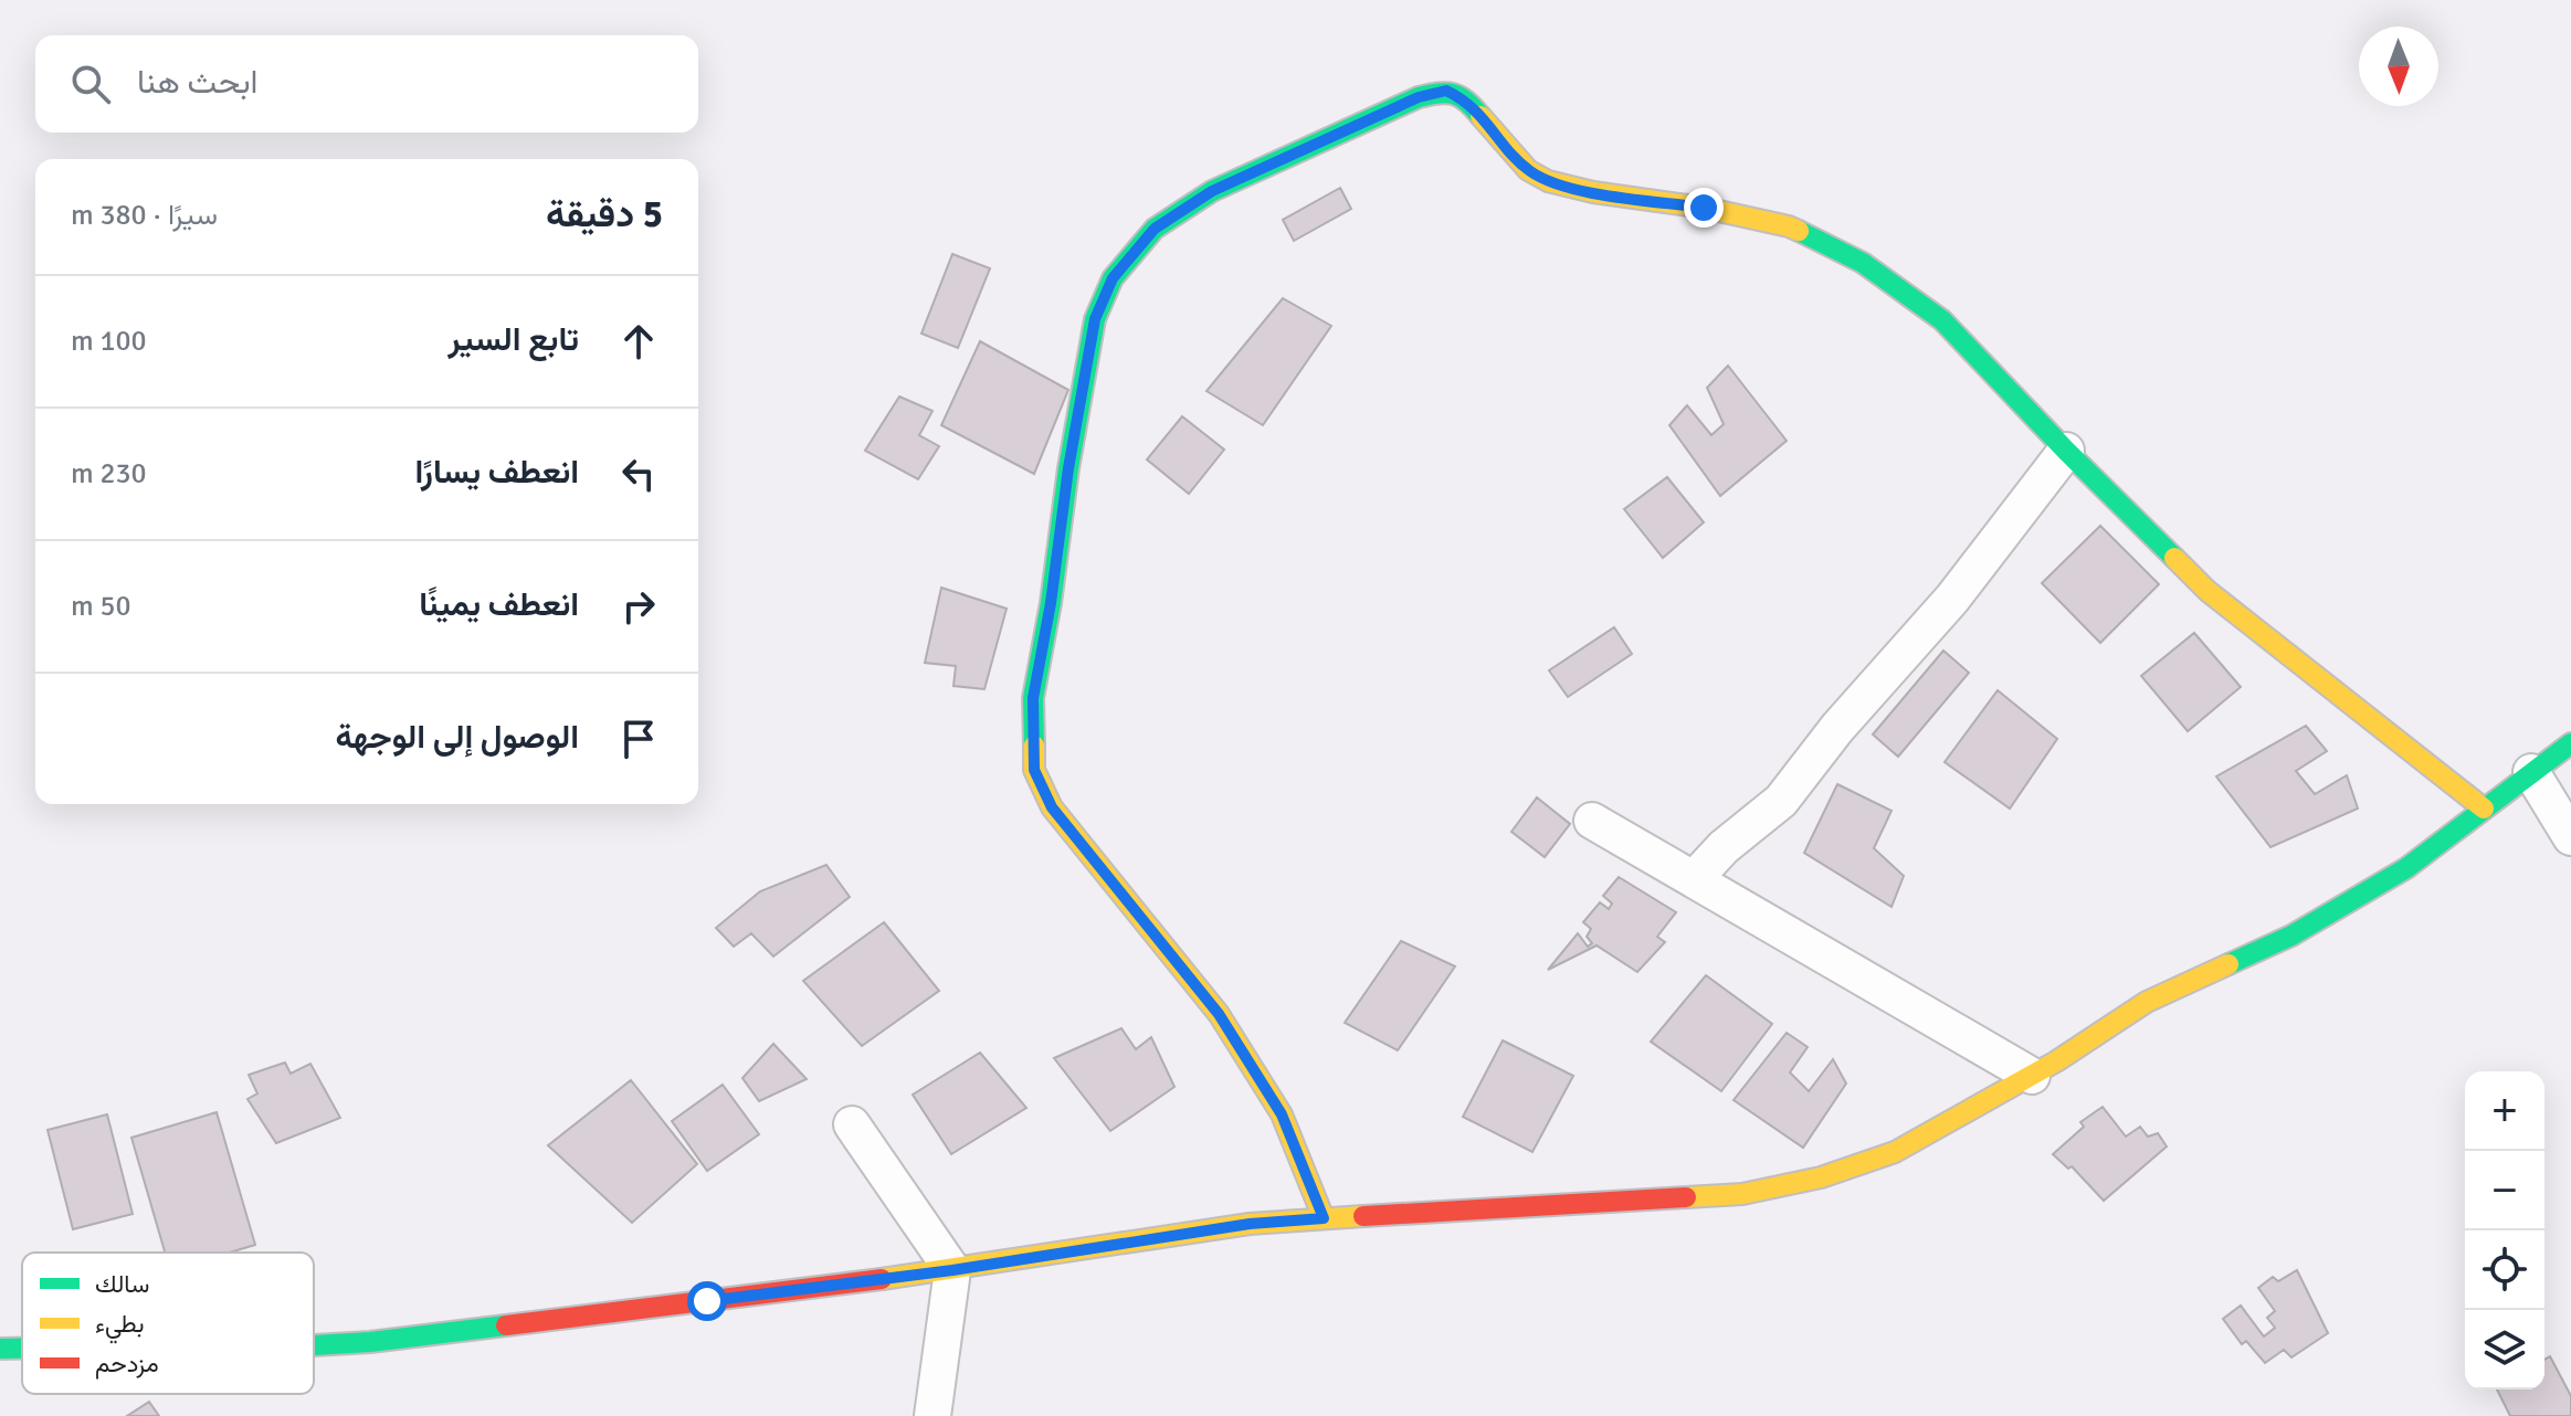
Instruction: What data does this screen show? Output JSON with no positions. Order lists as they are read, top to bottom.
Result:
{
  "legend": ["سالك", "بطيء", "مزدحم"],
  "north": "bottom",
  "page": {
    "search": "ابحث هنا",
    "heading": ["5 دقيقة", "سيرًا · 380 m"],
    "list": [
      ["تابع السير", "100 m"],
      ["انعطف يسارًا", "230 m"],
      ["انعطف يمينًا", "50 m"],
      "الوصول إلى الوجهة"
    ],
    "map_buttons": ["+", "−"]
  }
}
